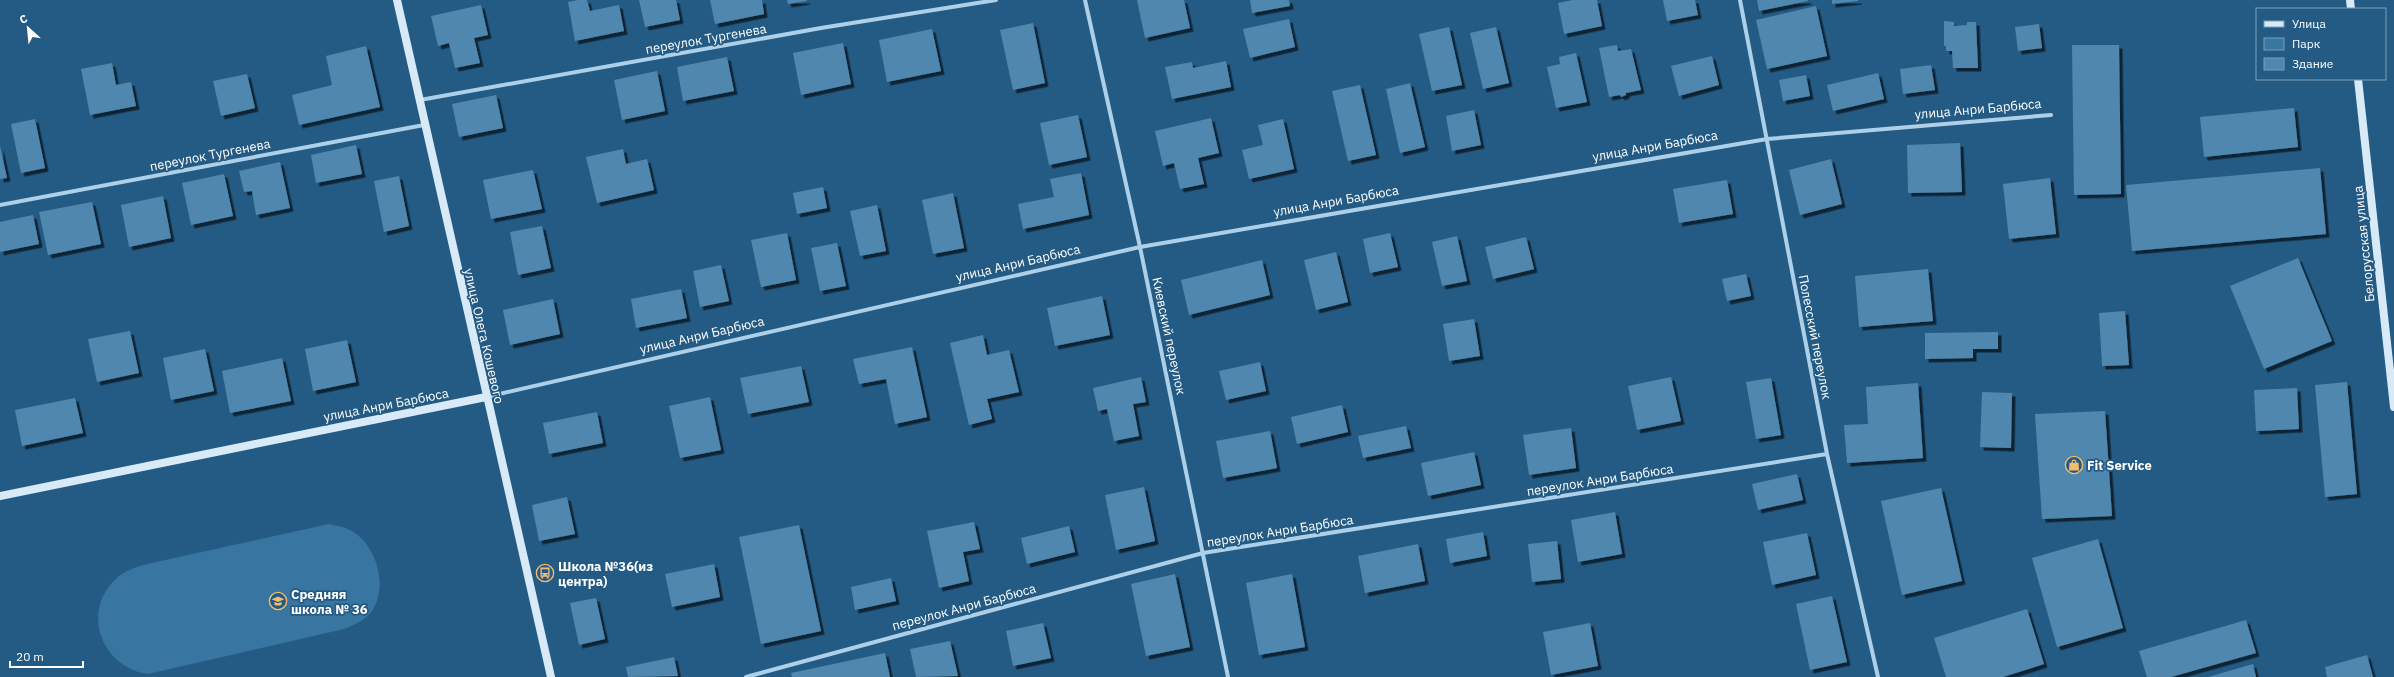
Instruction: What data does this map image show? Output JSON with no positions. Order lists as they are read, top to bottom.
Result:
{
  "streets": {
    "street": [
      "переулок Тургенева",
      "улица Анри Барбюса",
      "Белорусская улица",
      "улица Олега Кошевого",
      "Киевский переулок",
      "Полесский переулок",
      "переулок Анри Барбюса"
    ]
  },
  "crossings": [
    ["переулок Тургенева", "улица Олега Кошевого"],
    ["улица Анри Барбюса", "улица Олега Кошевого"],
    ["улица Анри Барбюса", "Киевский переулок"],
    ["улица Анри Барбюса", "Полесский переулок"],
    ["Киевский переулок", "переулок Анри Барбюса"],
    ["Полесский переулок", "переулок Анри Барбюса"]
  ],
  "places": {
    "shop": ["Fit Service"],
    "bus stop": ["Школа №36(из центра)"],
    "school or university": ["Средняя школа № 36"]
  },
  "legend": ["Улица", "Парк", "Здание"],
  "scale_bar": "20 m",
  "north": "top left"
}
